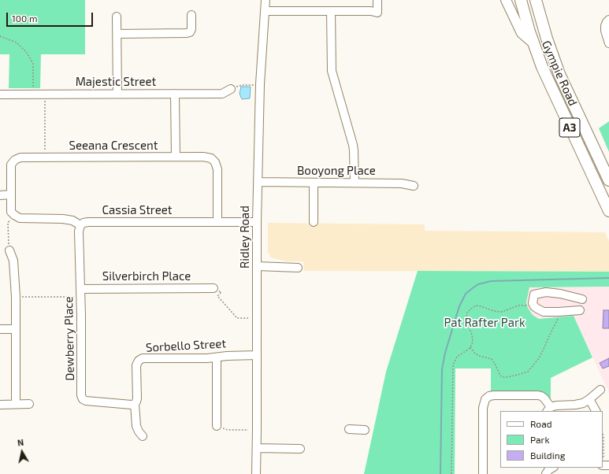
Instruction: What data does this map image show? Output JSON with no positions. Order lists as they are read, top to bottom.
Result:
{
  "streets": {
    "highway": ["Gympie Road", "A3"],
    "street": [
      "Majestic Street",
      "Seeana Crescent",
      "Booyong Place",
      "Cassia Street",
      "Ridley Road",
      "Silverbirch Place",
      "Dewberry Place",
      "Sorbello Street"
    ]
  },
  "crossings": [
    ["Seeana Crescent", "Cassia Street"],
    ["Booyong Place", "Ridley Road"],
    ["Cassia Street", "Ridley Road"],
    ["Cassia Street", "Dewberry Place"],
    ["Ridley Road", "Sorbello Street"],
    ["Silverbirch Place", "Dewberry Place"],
    ["Dewberry Place", "Sorbello Street"]
  ],
  "parks": ["Pat Rafter Park"],
  "legend": ["Road", "Park", "Building"],
  "scale_bar": "100 m",
  "north": "top"
}
